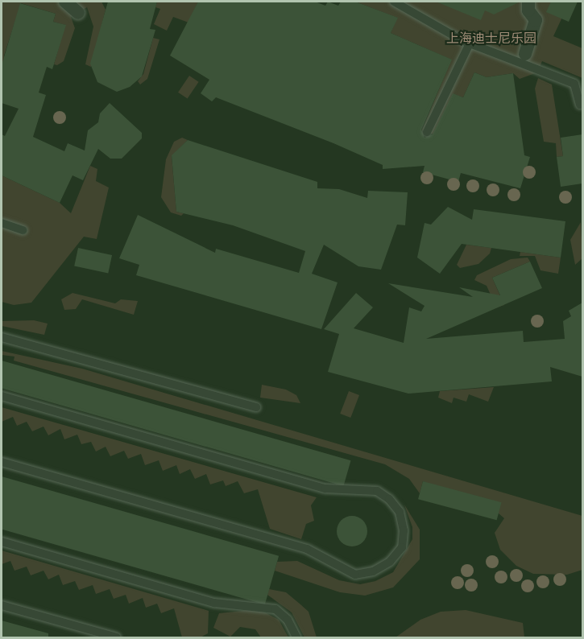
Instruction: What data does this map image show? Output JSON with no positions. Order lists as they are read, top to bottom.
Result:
{
  "parks": ["上海迪士尼乐园"]
}
